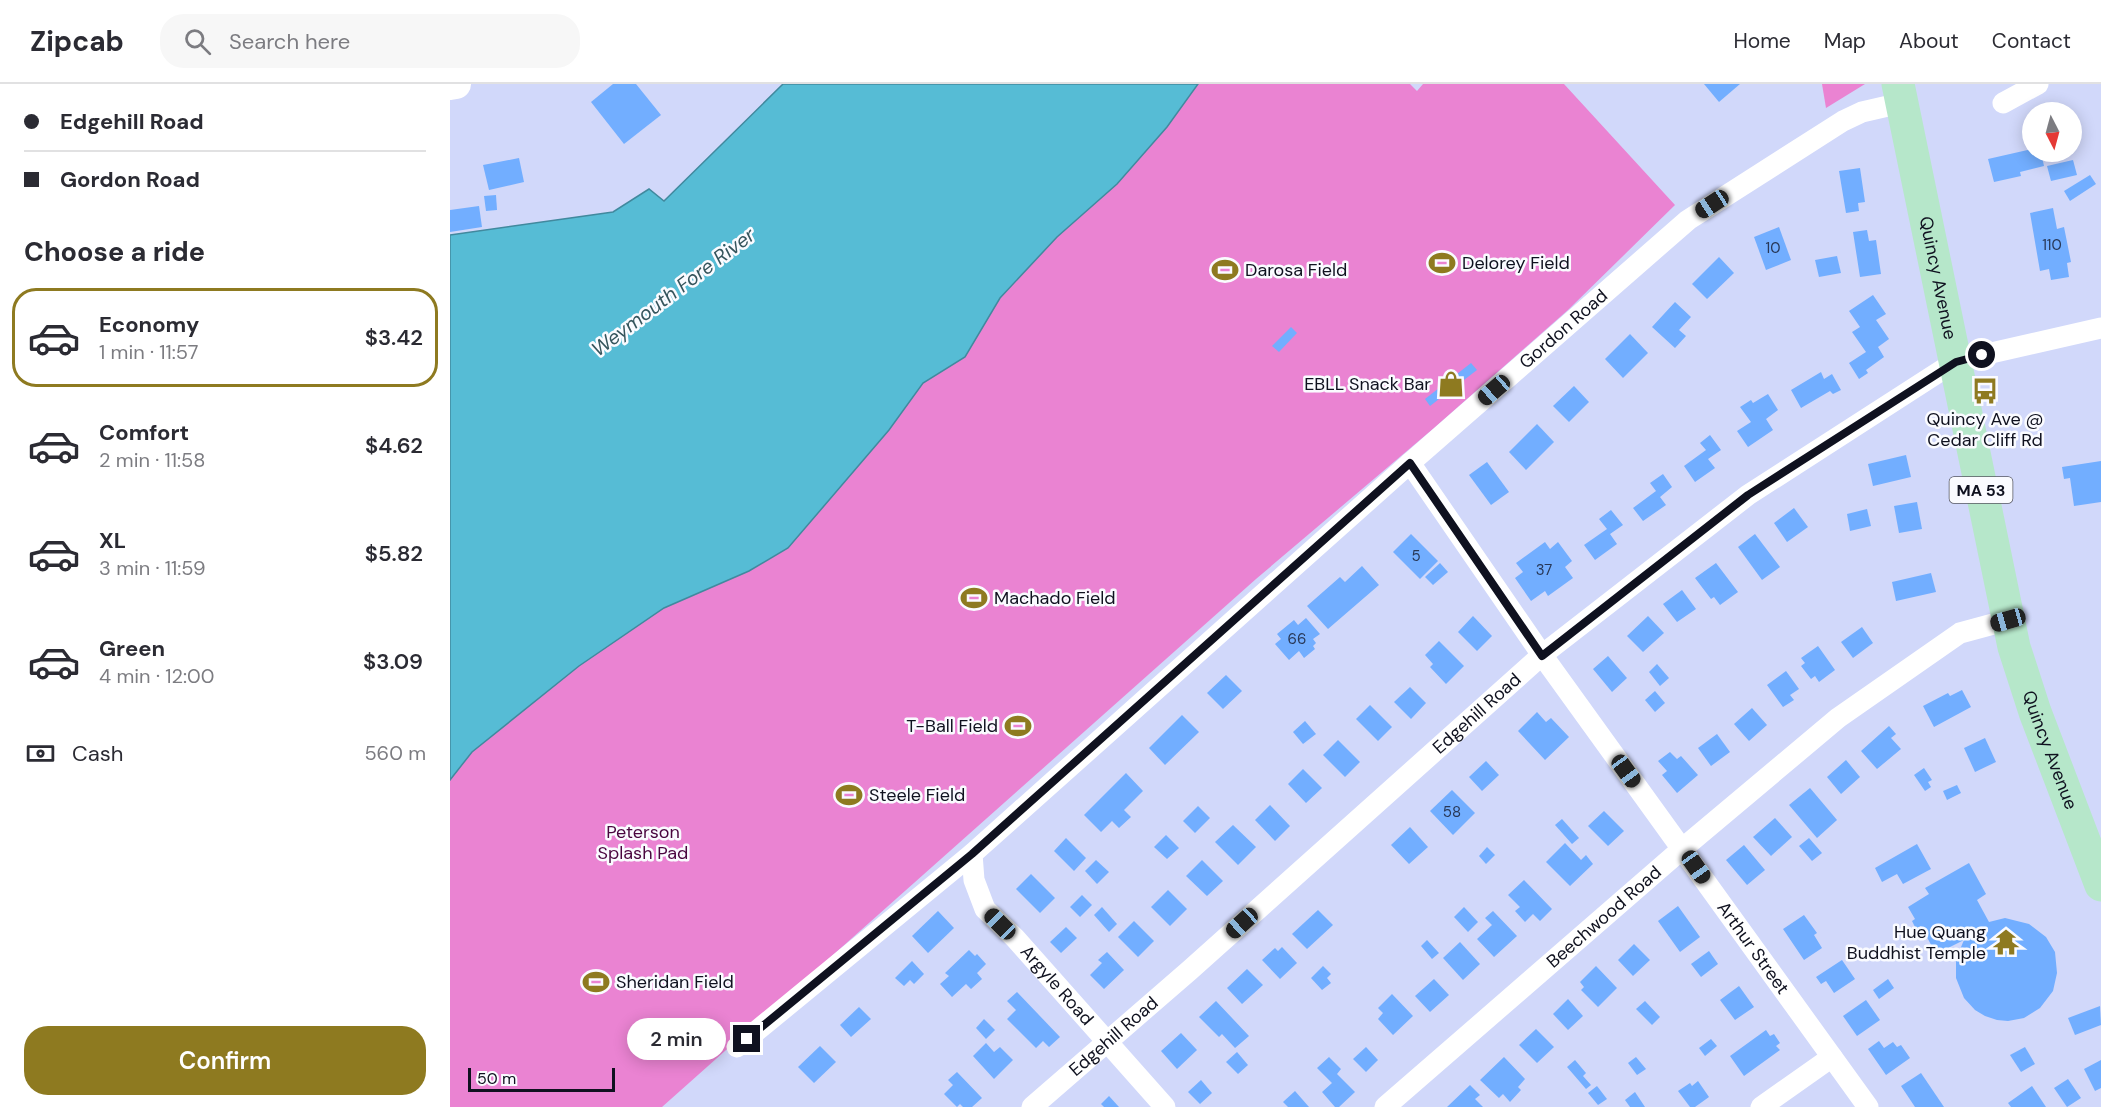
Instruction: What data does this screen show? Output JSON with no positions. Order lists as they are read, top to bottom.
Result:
{
  "streets": {
    "main road": ["Quincy Avenue", "MA 53"],
    "street": [
      "Gordon Road",
      "Edgehill Road",
      "Beechwood Road",
      "Arthur Street",
      "Argyle Road"
    ]
  },
  "crossings": [
    ["Quincy Avenue", "Gordon Road"],
    ["Quincy Avenue", "Edgehill Road"],
    ["Quincy Avenue", "Beechwood Road"],
    ["Gordon Road", "Arthur Street"],
    ["Gordon Road", "Argyle Road"],
    ["Edgehill Road", "Arthur Street"],
    ["Edgehill Road", "Argyle Road"],
    ["Beechwood Road", "Arthur Street"]
  ],
  "water": ["Weymouth Fore River"],
  "parks": ["Peterson Splash Pad"],
  "places": {
    "sports": [
      "Delorey Field",
      "Darosa Field",
      "Machado Field",
      "T-Ball Field",
      "Steele Field",
      "Sheridan Field"
    ],
    "shop": ["EBLL Snack Bar"],
    "bus stop": ["Quincy Ave @ Cedar Cliff Rd"],
    "temple": ["Hue Quang Buddhist Temple"]
  },
  "house_numbers": [
    "110",
    "10",
    "5",
    "37",
    "66",
    "58"
  ],
  "scale_bar": "50 m",
  "north": "bottom",
  "page": {
    "header": "Zipcab",
    "search": "Search here",
    "nav": [
      "Home",
      "Map",
      "About",
      "Contact"
    ],
    "banner": ["Edgehill Road", "Gordon Road"],
    "heading": "Choose a ride",
    "list": [
      {
        "name": "Economy",
        "note": "1 min · 11:57",
        "value": "$3.42"
      },
      {
        "name": "Comfort",
        "note": "2 min · 11:58",
        "value": "$4.62"
      },
      {
        "name": "XL",
        "note": "3 min · 11:59",
        "value": "$5.82"
      },
      {
        "name": "Green",
        "note": "4 min · 12:00",
        "value": "$3.09"
      }
    ],
    "pay": ["Cash", "560 m"],
    "buttons": "Confirm",
    "bubble": "2 min",
    "scale": "50 m"
  }
}
